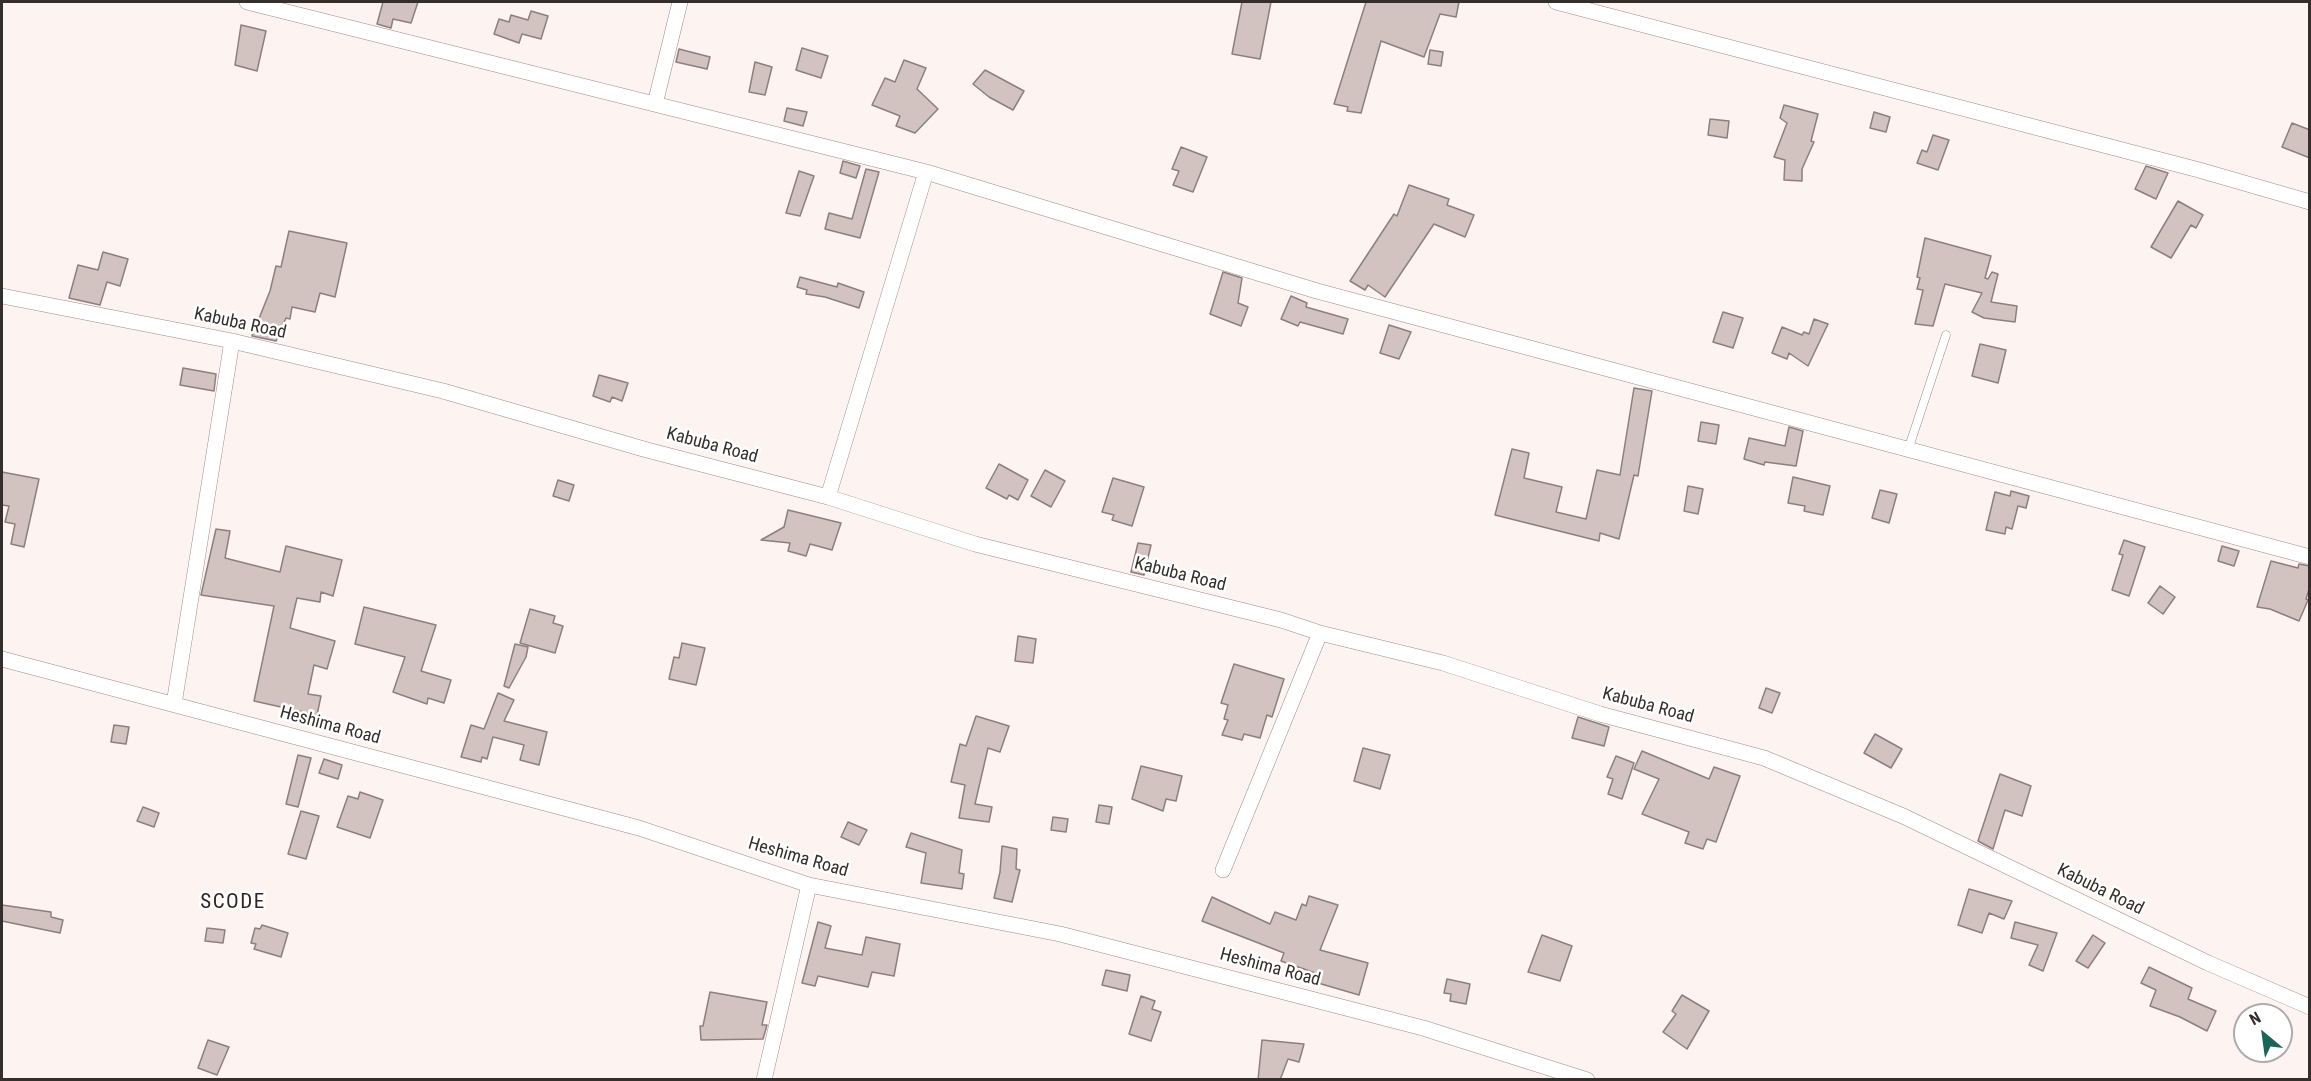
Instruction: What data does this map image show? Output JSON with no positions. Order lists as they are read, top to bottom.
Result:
{
  "streets": {
    "street": ["Kabuba Road", "Heshima Road"]
  },
  "districts": ["SCODE"],
  "north": "top left"
}
